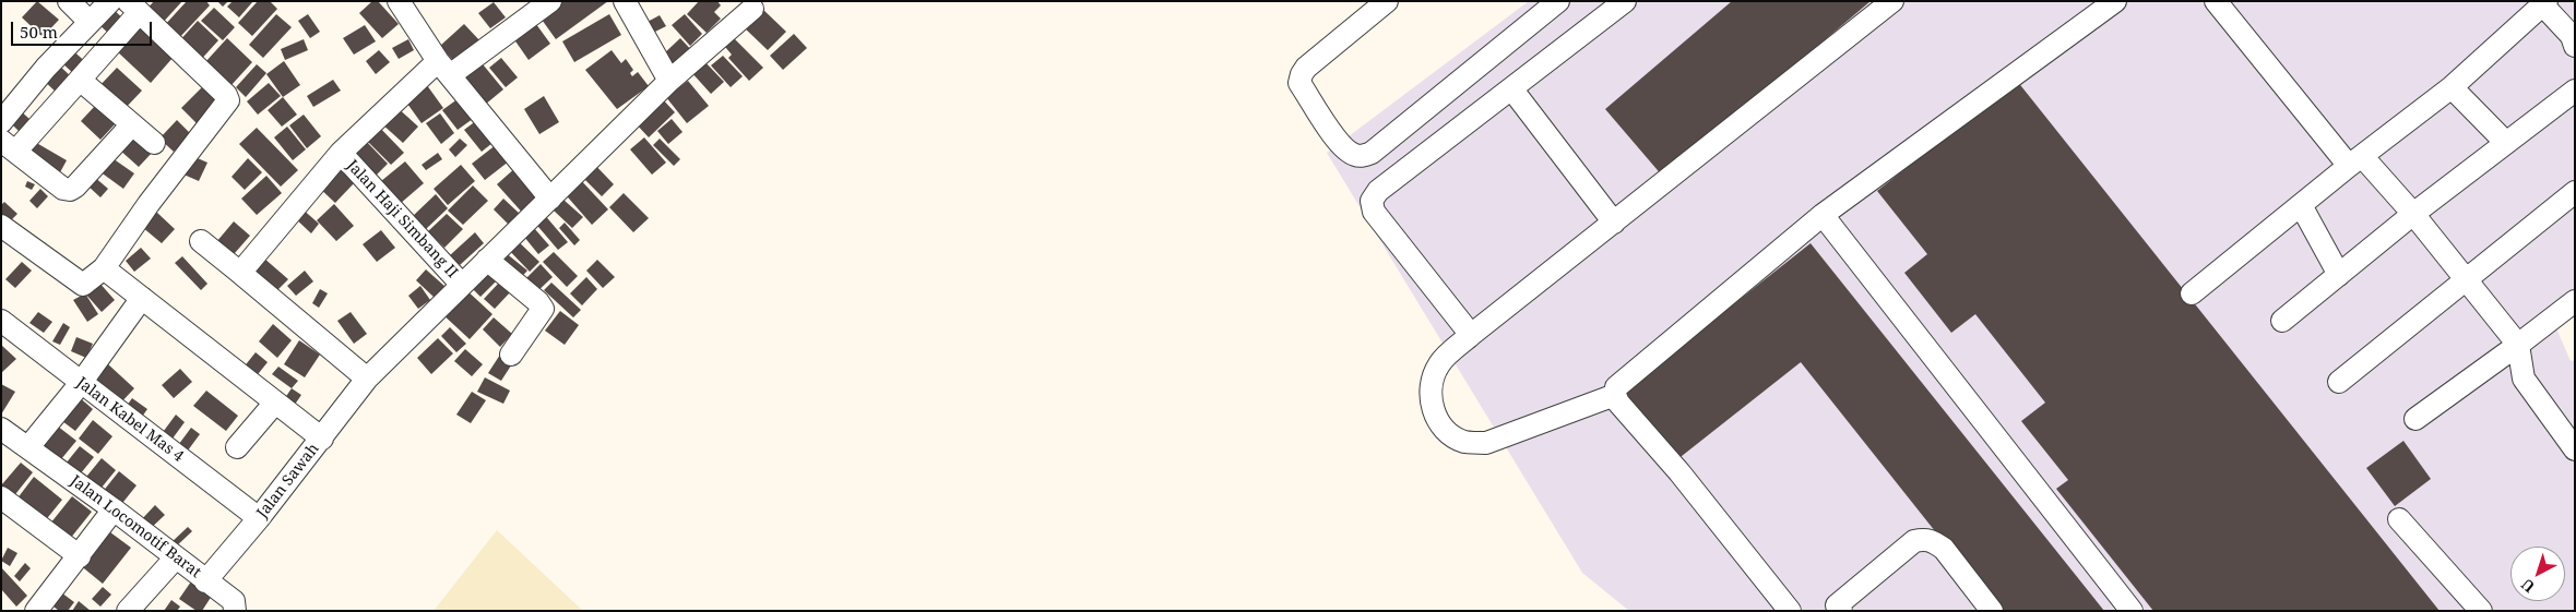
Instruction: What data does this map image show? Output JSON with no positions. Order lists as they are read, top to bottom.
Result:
{
  "streets": {
    "street": [
      "Jalan Haji Simbang II",
      "Jalan Kabel Mas 4",
      "Jalan Sawah",
      "Jalan Locomotif Barat"
    ]
  },
  "crossings": [
    ["Jalan Haji Simbang II", "Jalan Sawah"],
    ["Jalan Kabel Mas 4", "Jalan Sawah"],
    ["Jalan Sawah", "Jalan Locomotif Barat"]
  ],
  "scale_bar": "50 m",
  "north": "bottom left"
}
